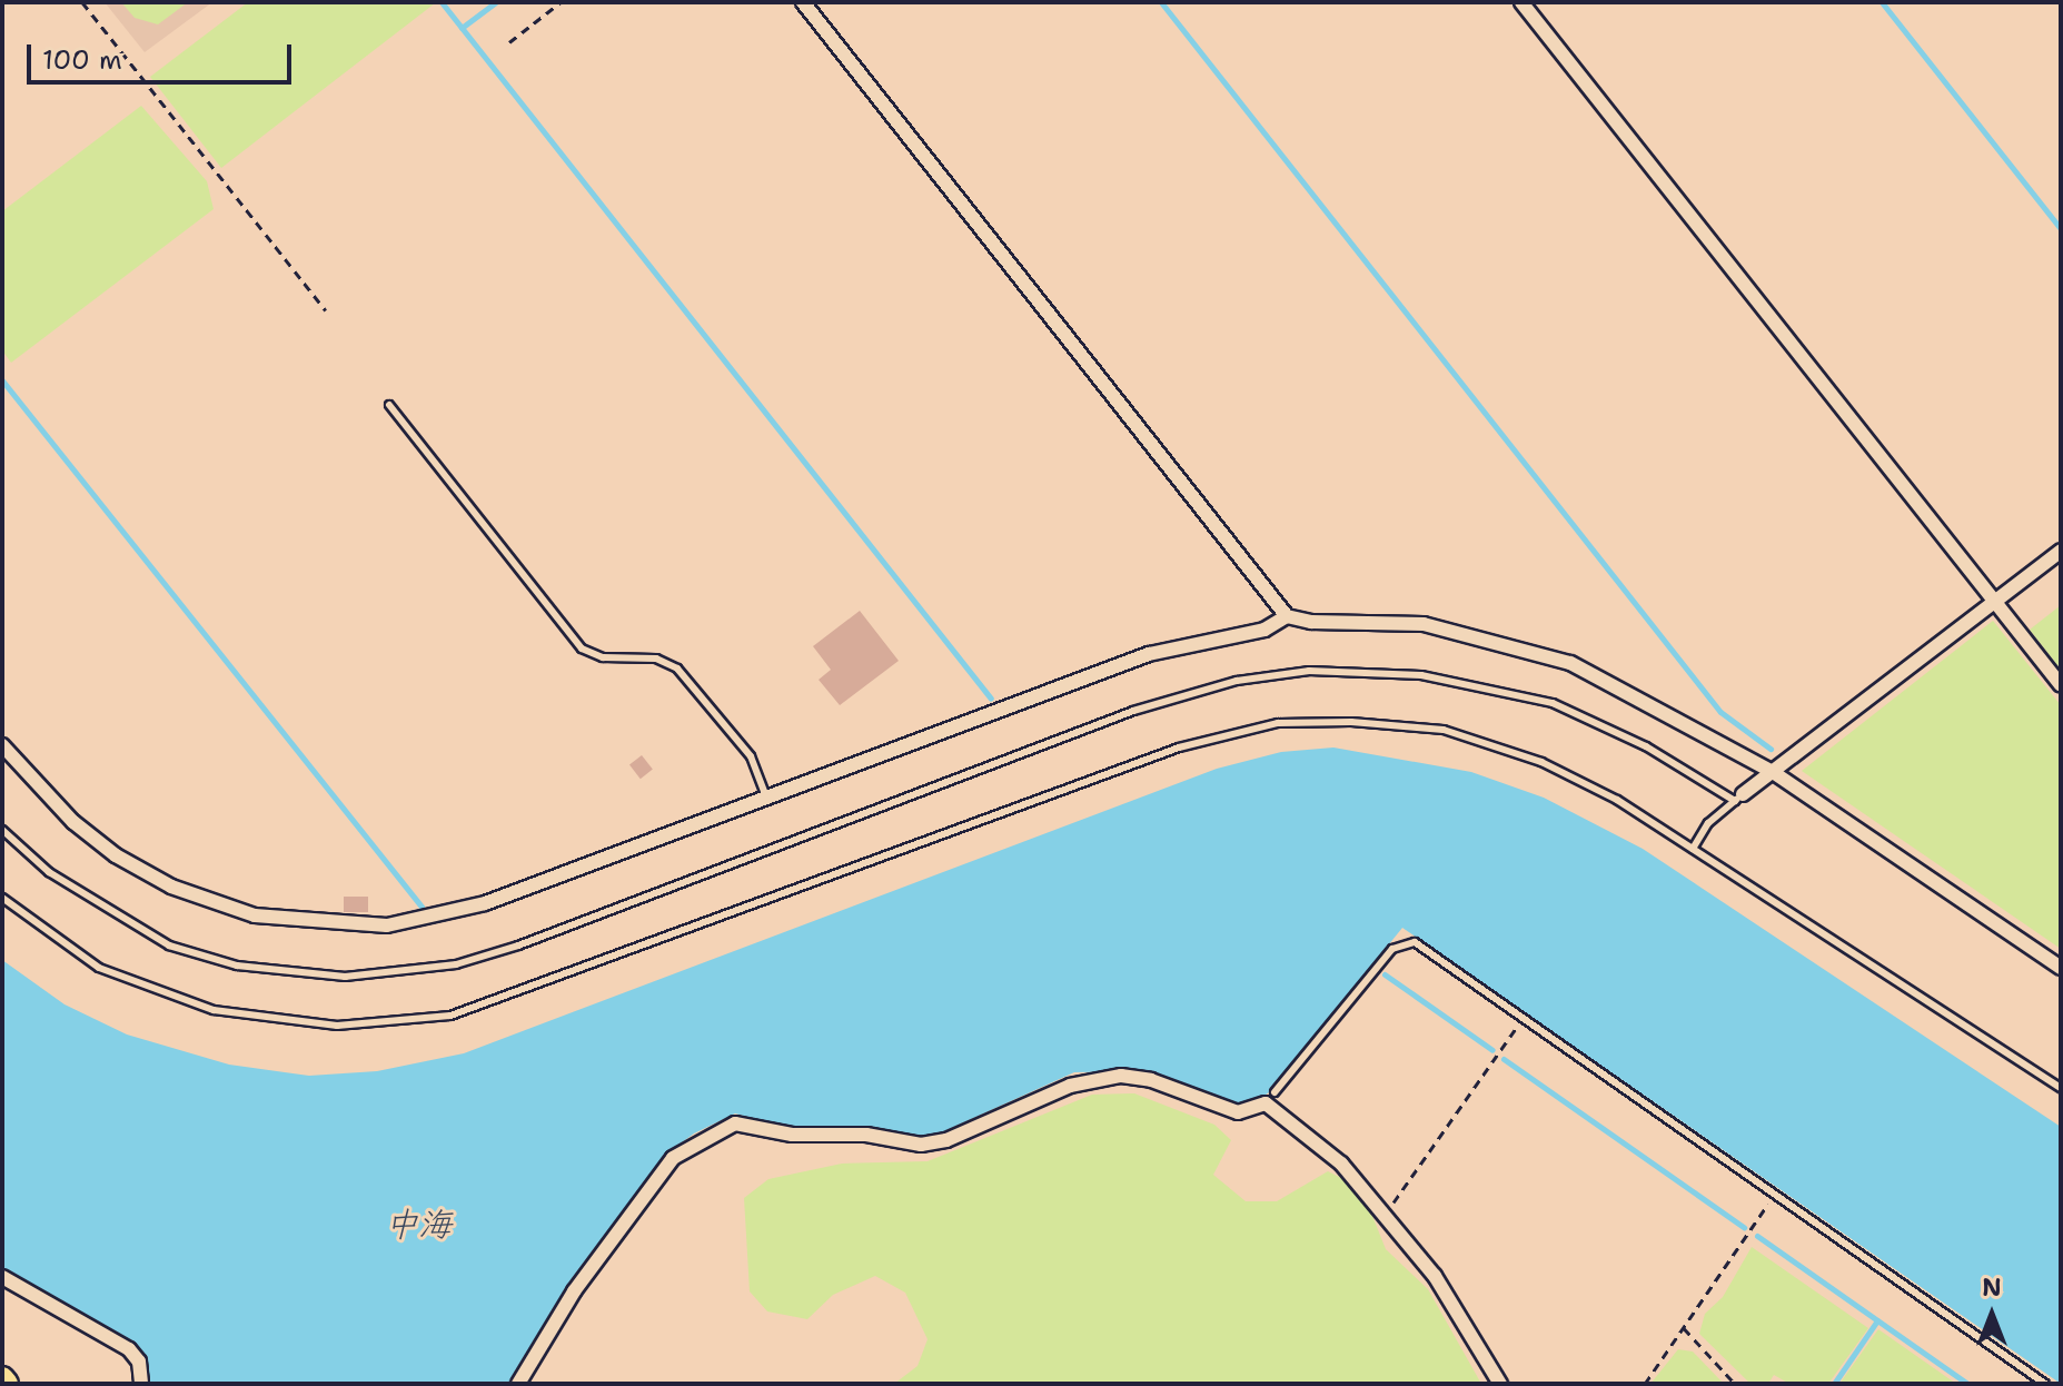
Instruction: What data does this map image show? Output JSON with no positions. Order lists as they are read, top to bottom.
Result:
{
  "water": ["中海"],
  "scale_bar": "100 m",
  "north": "top"
}
